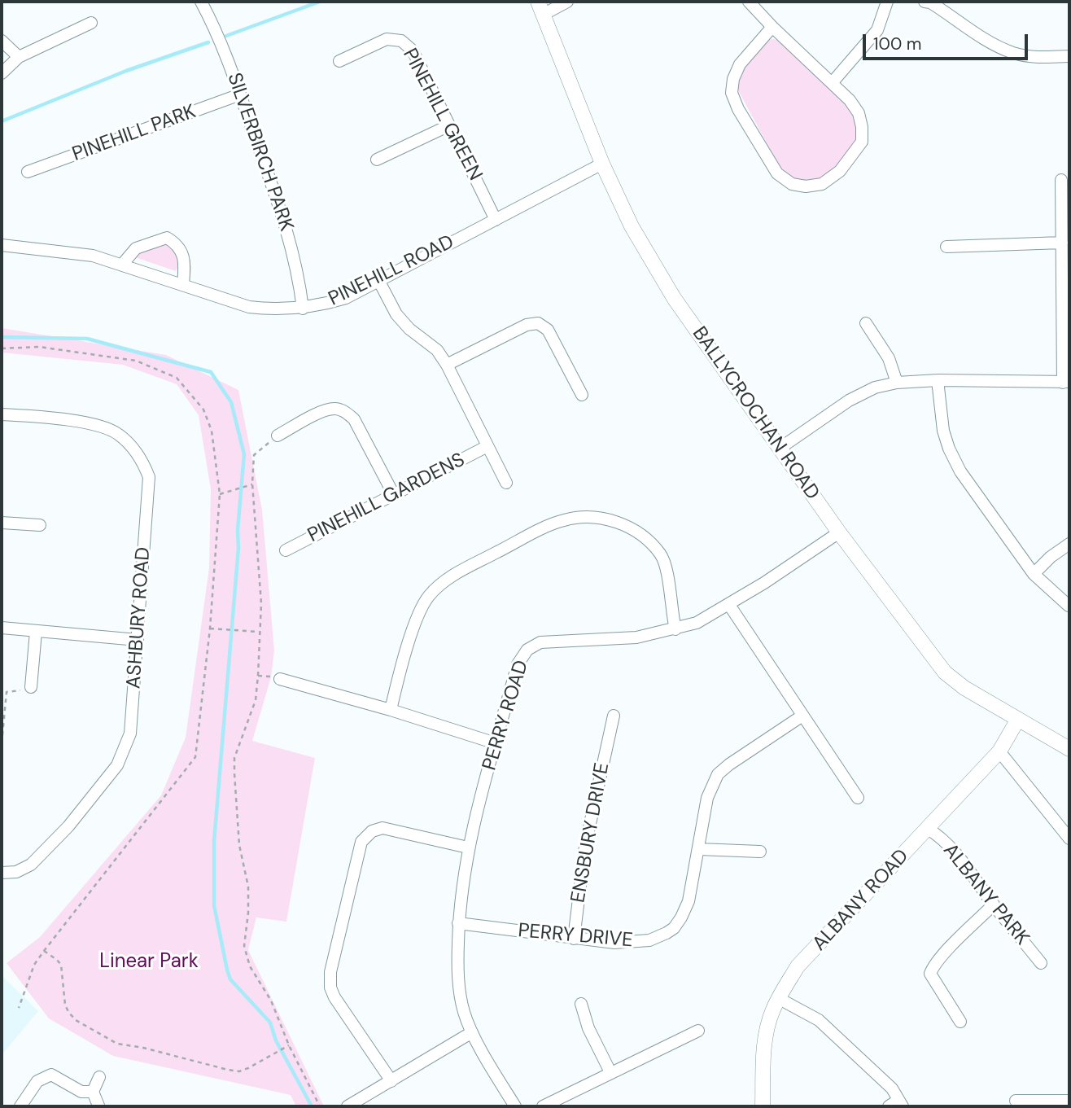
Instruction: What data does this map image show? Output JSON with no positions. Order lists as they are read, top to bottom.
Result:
{
  "streets": {
    "street": [
      "PINEHILL GREEN",
      "PINEHILL PARK",
      "SILVERBIRCH PARK",
      "PINEHILL ROAD",
      "BALLYCROCHAN ROAD",
      "PINEHILL GARDENS",
      "ASHBURY ROAD",
      "PERRY ROAD",
      "ENSBURY DRIVE",
      "ALBANY PARK",
      "ALBANY ROAD",
      "PERRY DRIVE"
    ]
  },
  "crossings": [
    ["PINEHILL GREEN", "PINEHILL ROAD"],
    ["PINEHILL PARK", "SILVERBIRCH PARK"],
    ["SILVERBIRCH PARK", "PINEHILL ROAD"],
    ["PINEHILL ROAD", "BALLYCROCHAN ROAD"],
    ["BALLYCROCHAN ROAD", "PERRY ROAD"],
    ["BALLYCROCHAN ROAD", "ALBANY ROAD"],
    ["PERRY ROAD", "PERRY DRIVE"],
    ["ENSBURY DRIVE", "PERRY DRIVE"],
    ["ALBANY PARK", "ALBANY ROAD"]
  ],
  "parks": ["Linear Park"],
  "scale_bar": "100 m"
}
